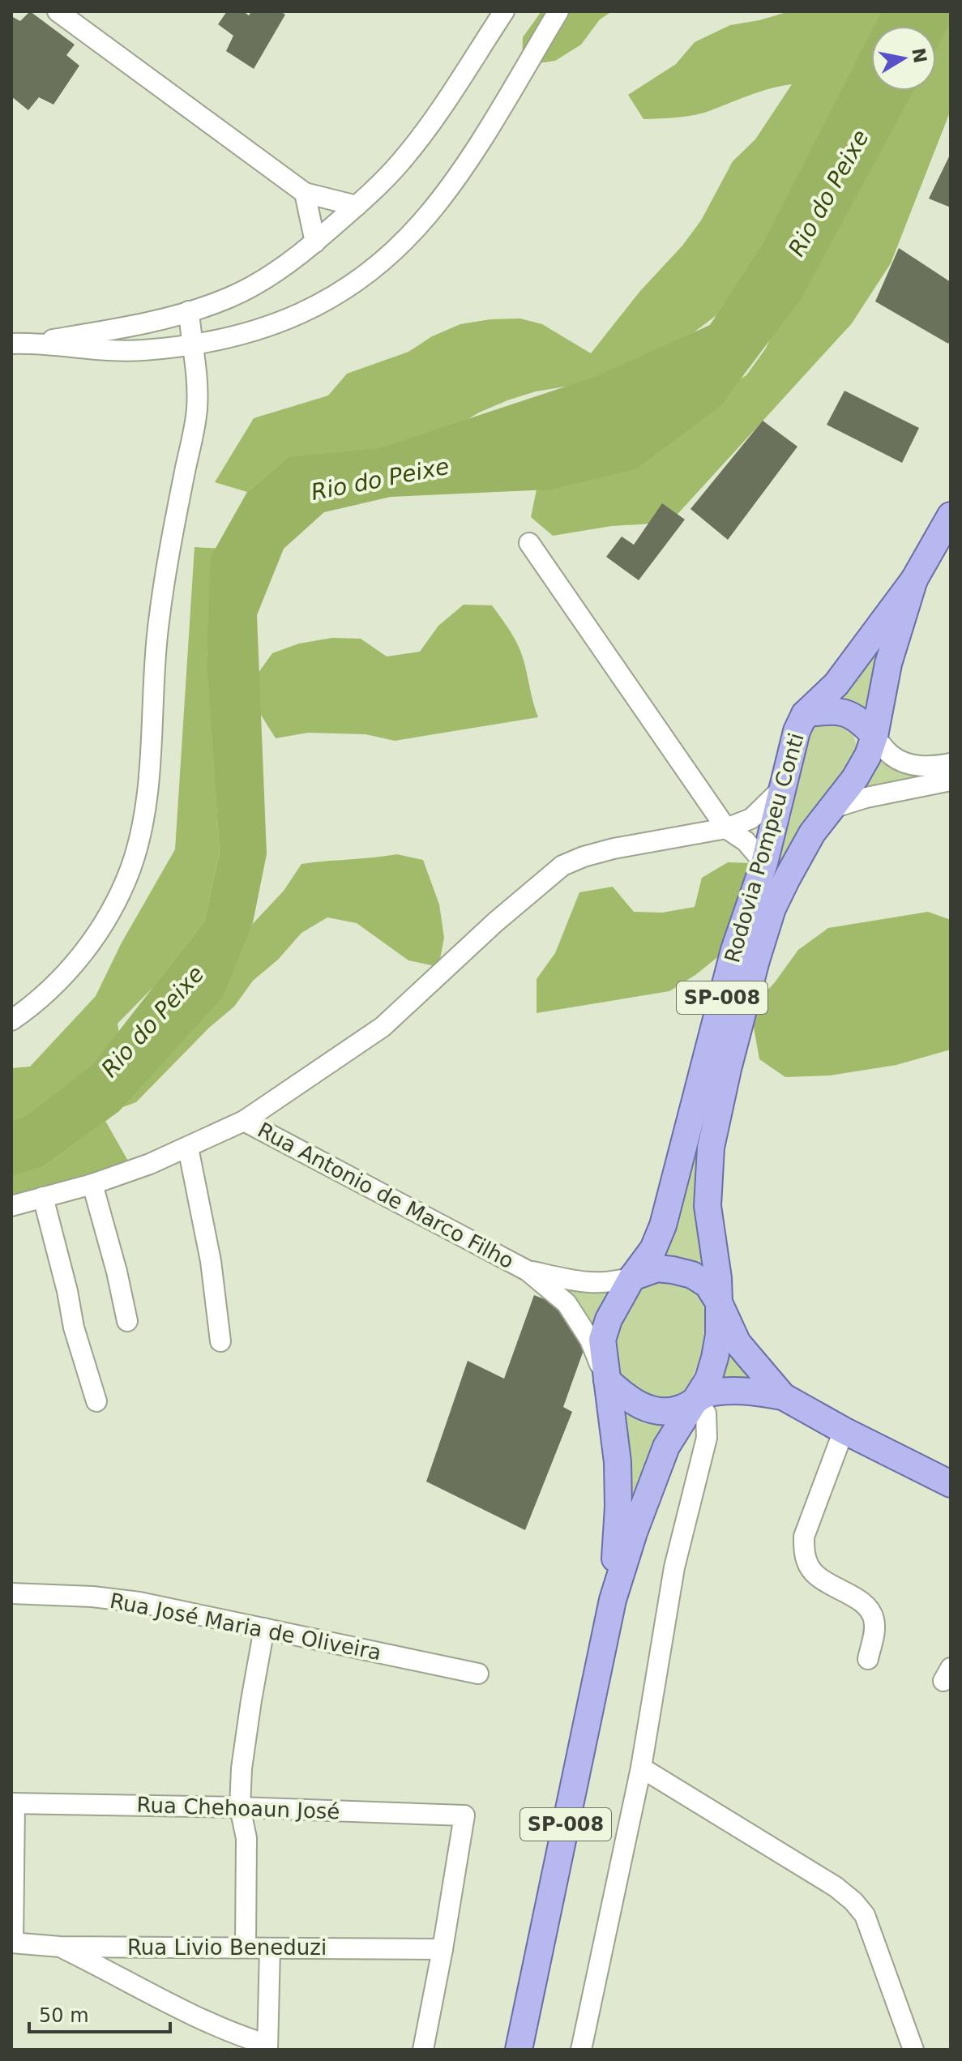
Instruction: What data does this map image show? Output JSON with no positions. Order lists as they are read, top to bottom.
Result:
{
  "streets": {
    "main road": ["Rodovia Pompeu Conti", "SP-008"],
    "street": [
      "Rua Antonio de Marco Filho",
      "Rua José Maria de Oliveira",
      "Rua Chehoaun José",
      "Rua Livio Beneduzi"
    ]
  },
  "crossings": [
    ["Rodovia Pompeu Conti", "SP-008"],
    ["Rodovia Pompeu Conti", "Rua Antonio de Marco Filho"],
    ["SP-008", "Rua Antonio de Marco Filho"],
    ["Rua Chehoaun José", "Rua Livio Beneduzi"]
  ],
  "water": ["Rio do Peixe"],
  "scale_bar": "50 m",
  "north": "right"
}
